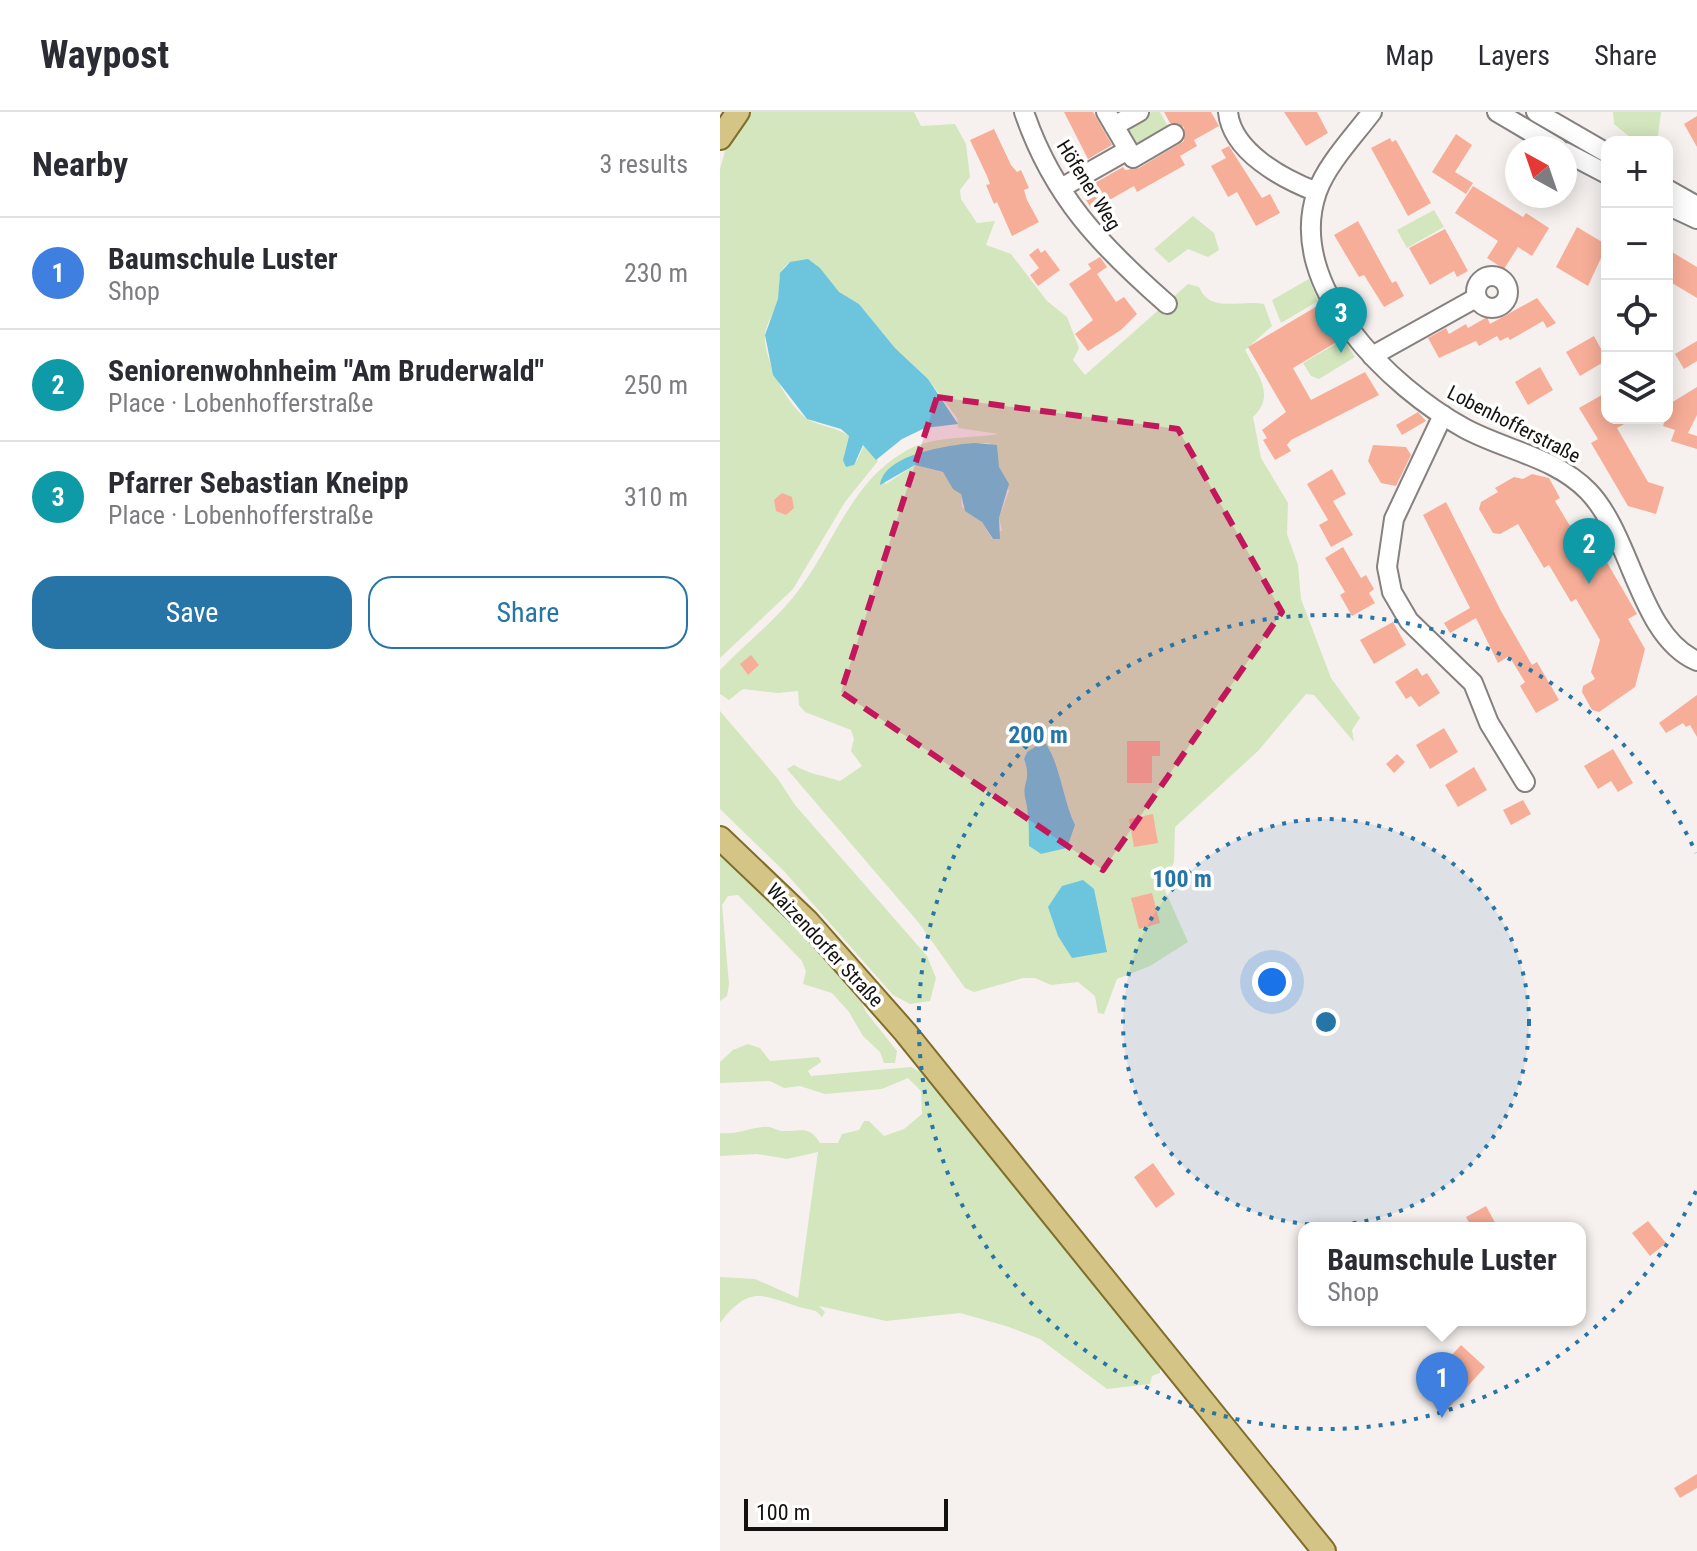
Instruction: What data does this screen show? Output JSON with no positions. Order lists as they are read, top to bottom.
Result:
{
  "streets": {
    "main road": ["Waizendorfer Straße"],
    "street": ["Höfener Weg", "Lobenhofferstraße"]
  },
  "scale_bar": "100 m",
  "north": "top left",
  "page": {
    "header": "Waypost",
    "nav": ["Map", "Layers", "Share"],
    "heading": ["Nearby", "3 results"],
    "map_buttons": ["+", "−"],
    "list": [
      {
        "mark": "1",
        "name": "Baumschule Luster",
        "note": "Shop",
        "value": "230 m"
      },
      {
        "mark": "2",
        "name": "Seniorenwohnheim \"Am Bruderwald\"",
        "note": "Place · Lobenhofferstraße",
        "value": "250 m"
      },
      {
        "mark": "3",
        "name": "Pfarrer Sebastian Kneipp",
        "note": "Place · Lobenhofferstraße",
        "value": "310 m"
      }
    ],
    "pins": ["3", "2", "1"],
    "buttons": ["Save", "Share"],
    "popup": ["Baumschule Luster", "Shop"],
    "scale": "100 m"
  },
  "rings": ["200 m", "100 m"]
}
